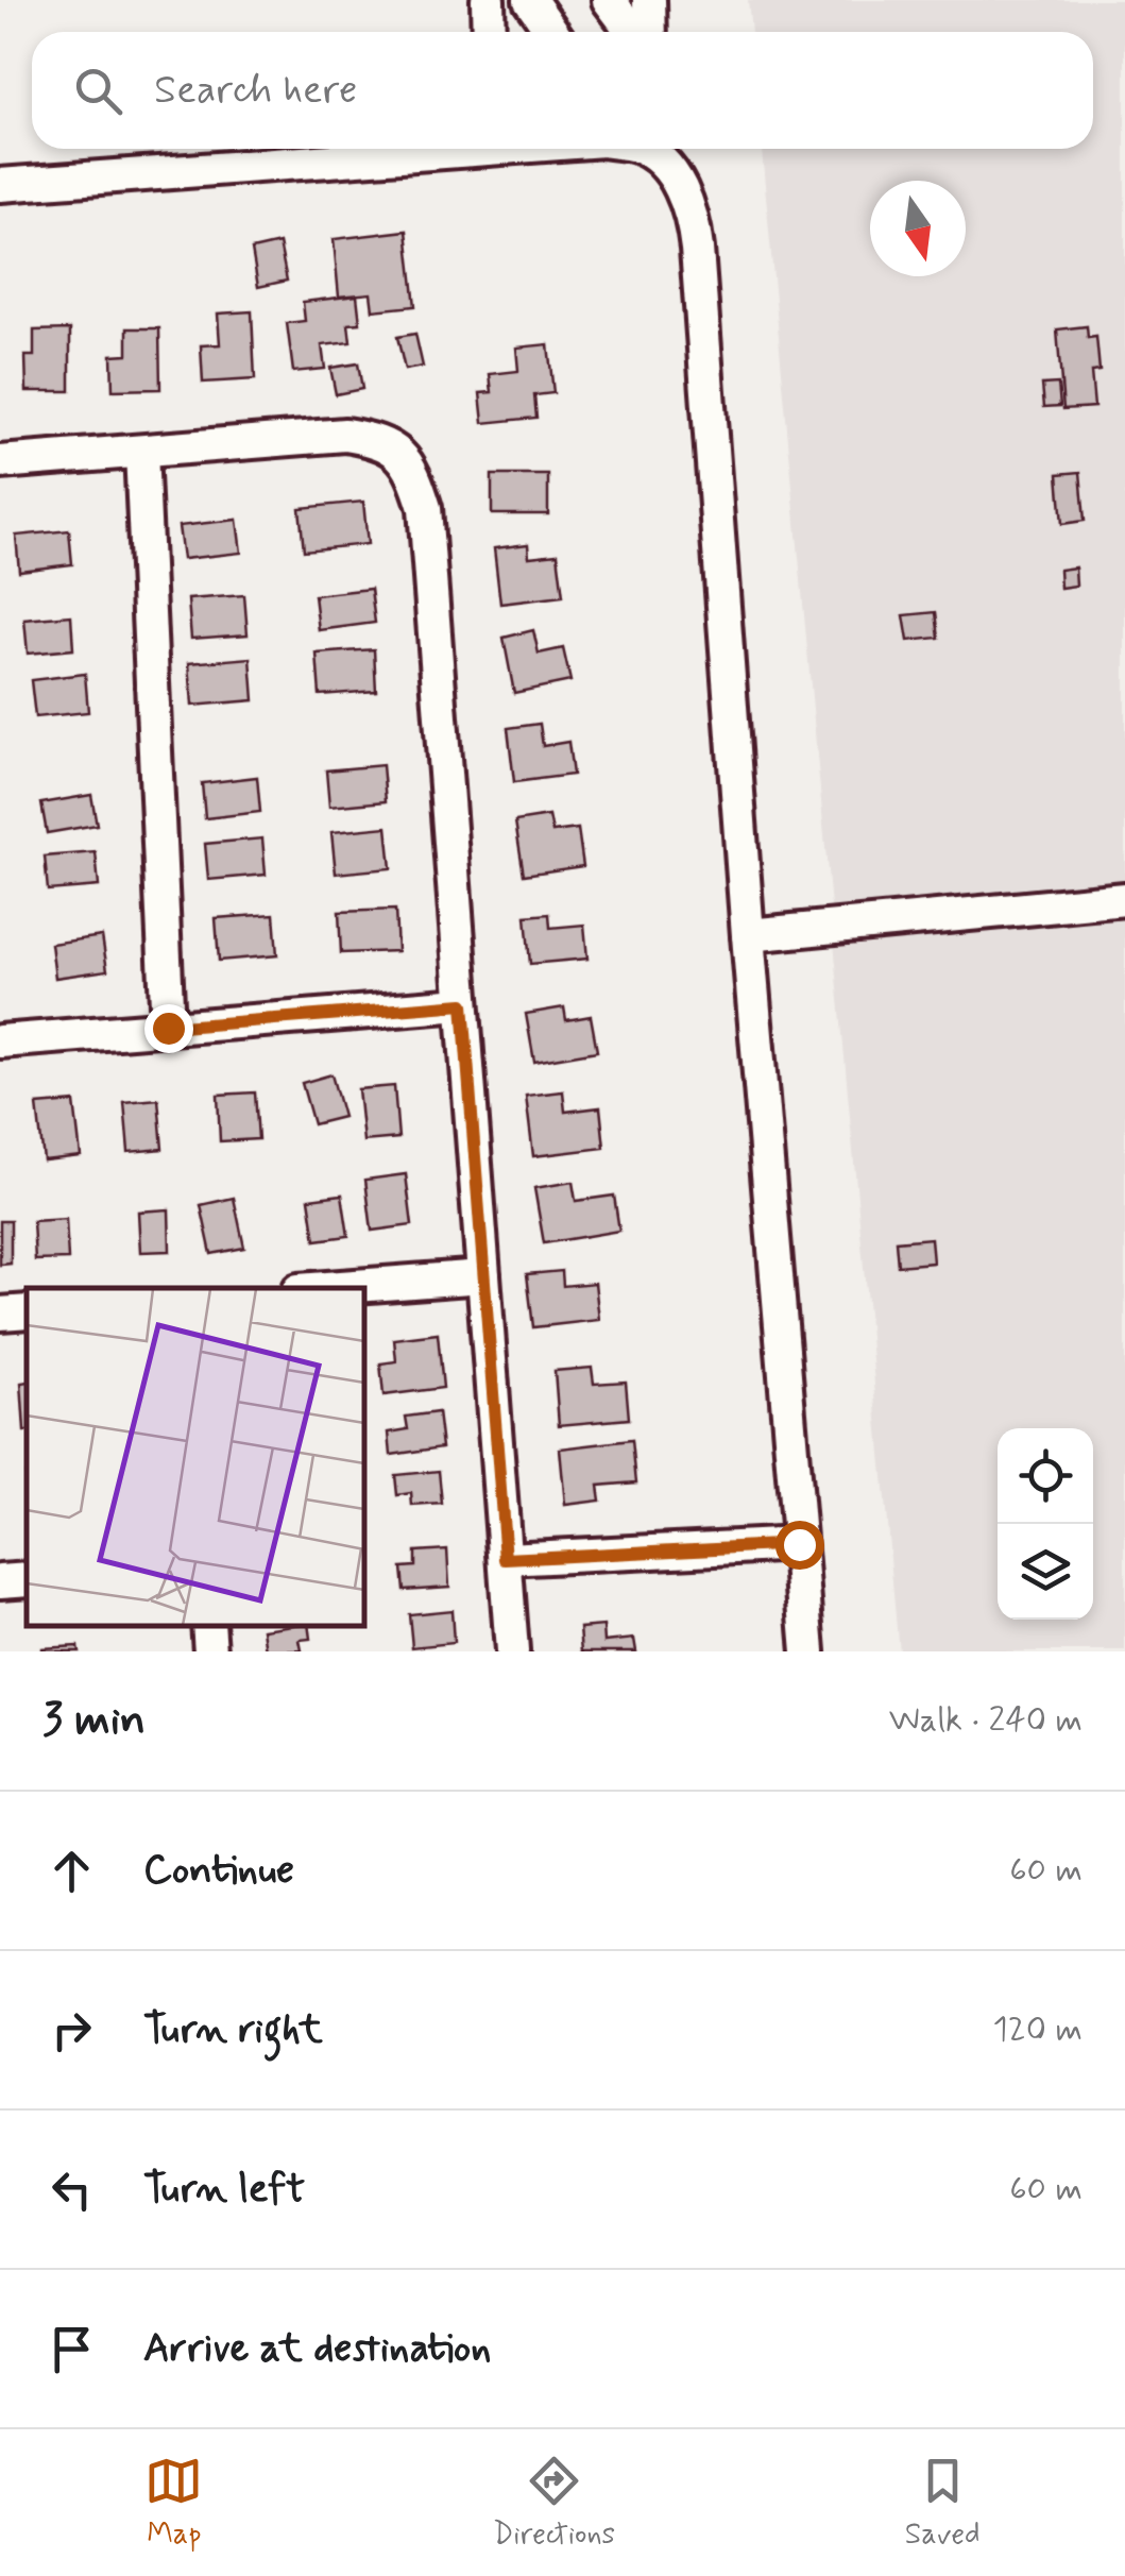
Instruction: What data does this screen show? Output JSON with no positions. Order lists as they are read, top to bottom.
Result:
{
  "north": "bottom",
  "page": {
    "search": "Search here",
    "heading": ["3 min", "Walk · 240 m"],
    "list": [
      ["Continue", "60 m"],
      ["Turn right", "120 m"],
      ["Turn left", "60 m"],
      "Arrive at destination"
    ],
    "nav": ["Map", "Directions", "Saved"]
  }
}
